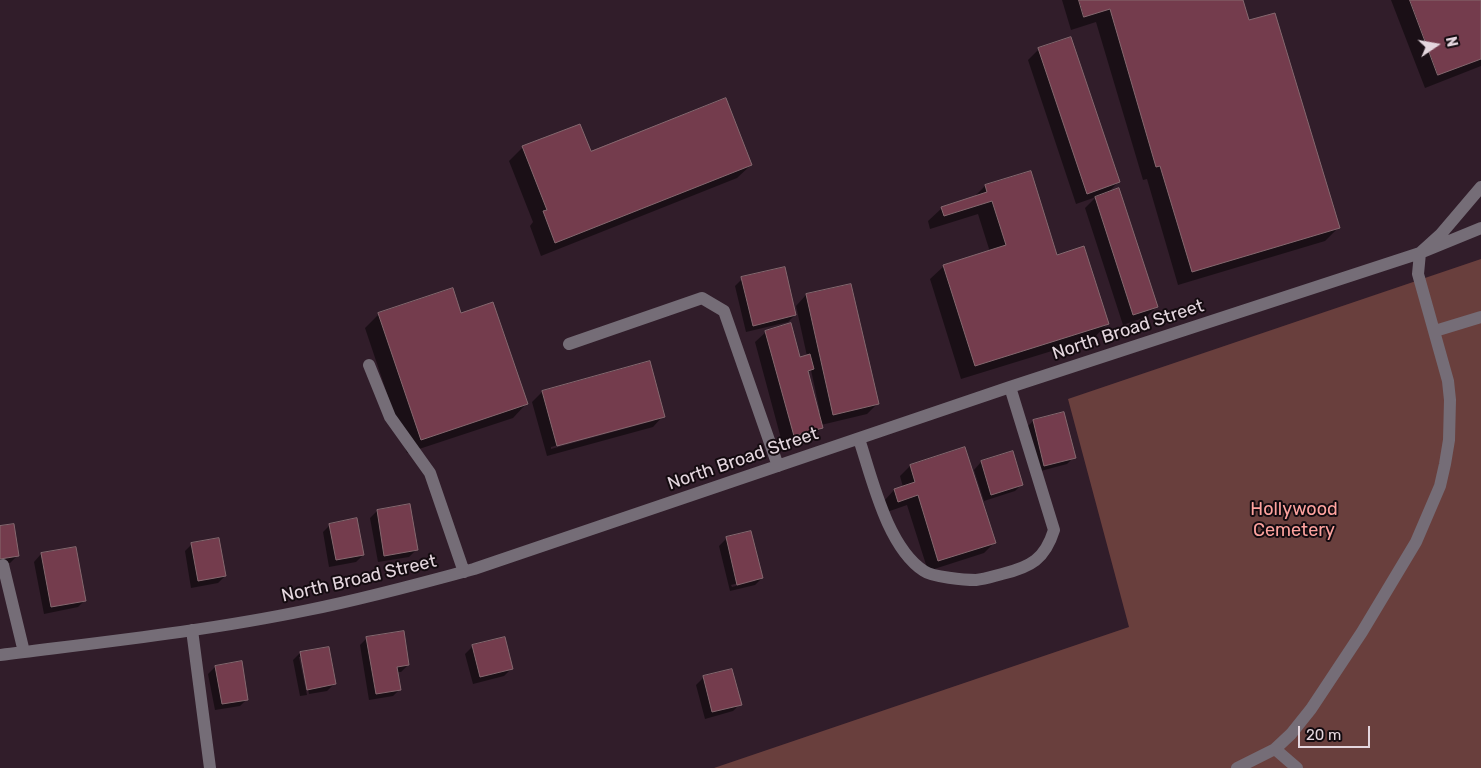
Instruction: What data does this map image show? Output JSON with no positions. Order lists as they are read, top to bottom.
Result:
{
  "streets": {
    "street": ["North Broad Street"]
  },
  "parks": ["Hollywood Cemetery"],
  "scale_bar": "20 m",
  "north": "right"
}
